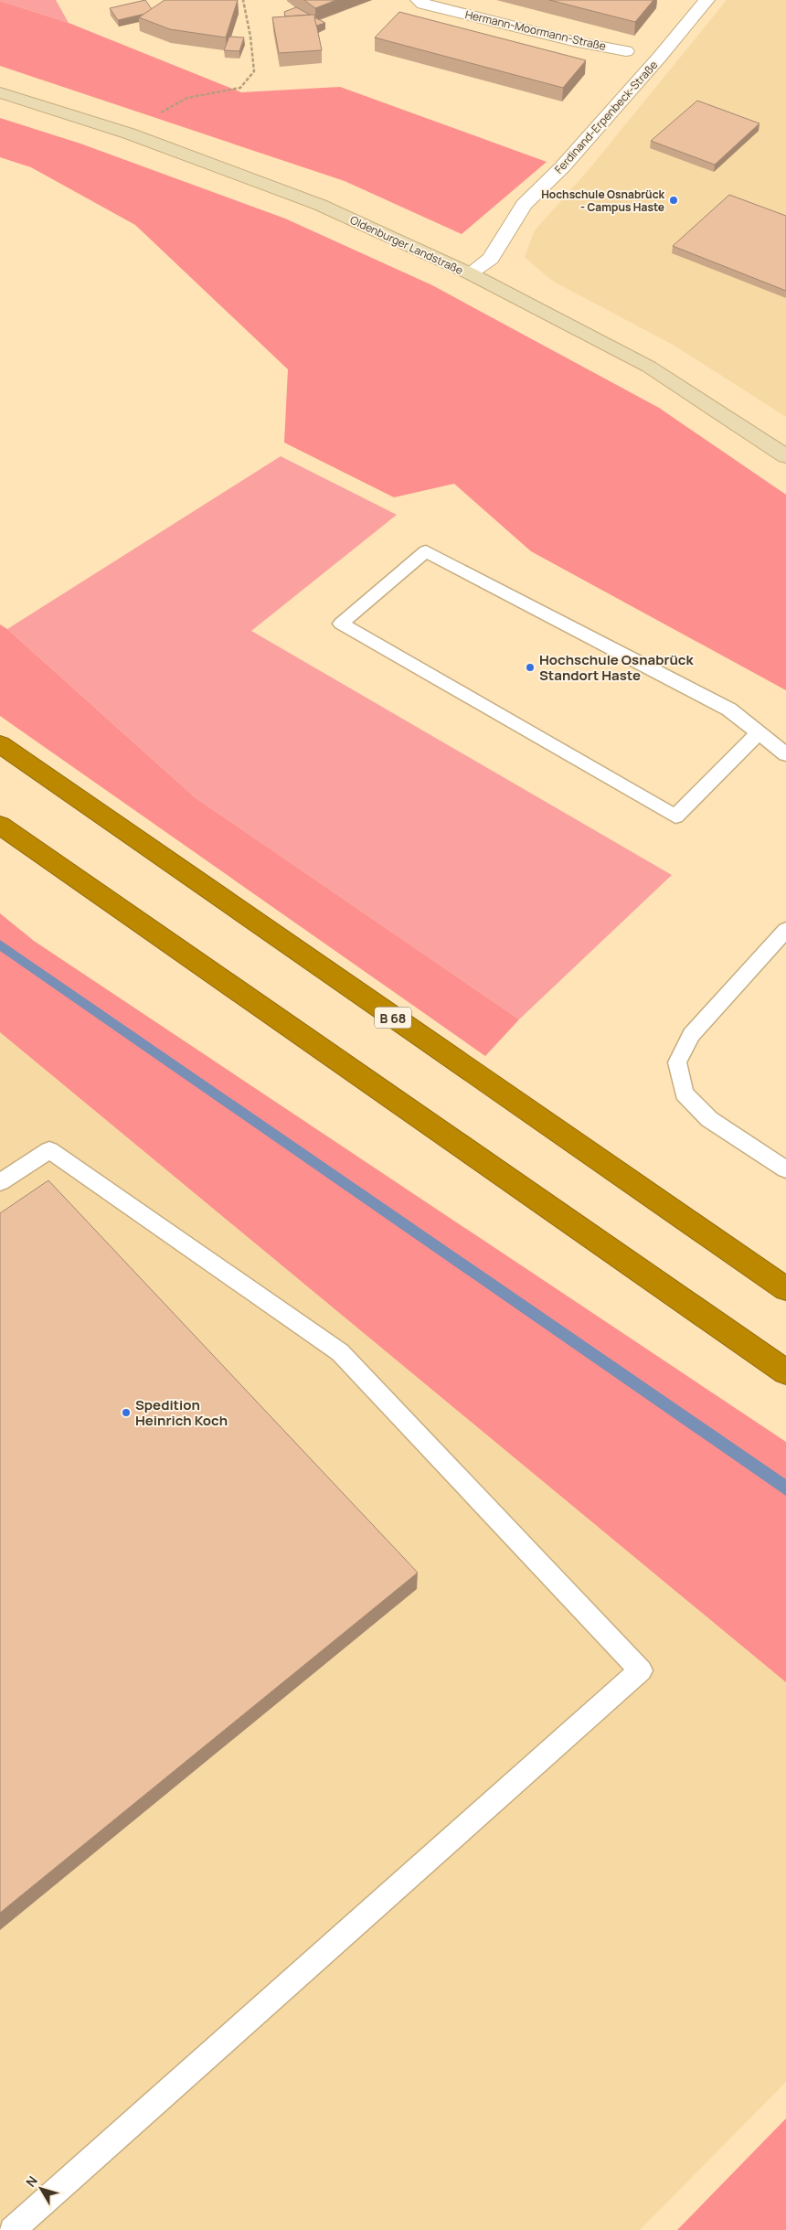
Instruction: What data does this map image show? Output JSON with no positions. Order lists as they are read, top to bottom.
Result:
{
  "streets": {
    "highway": ["B 68"],
    "street": ["Hermann-Moormann-Straße", "Ferdinand-Erpenbeck-Straße", "Oldenburger Landstraße"]
  },
  "crossings": [
    ["Ferdinand-Erpenbeck-Straße", "Oldenburger Landstraße"]
  ],
  "places": ["Hochschule Osnabrück - Campus Haste", "Hochschule Osnabrück Standort Haste", "Spedition Heinrich Koch"],
  "north": "top left"
}
